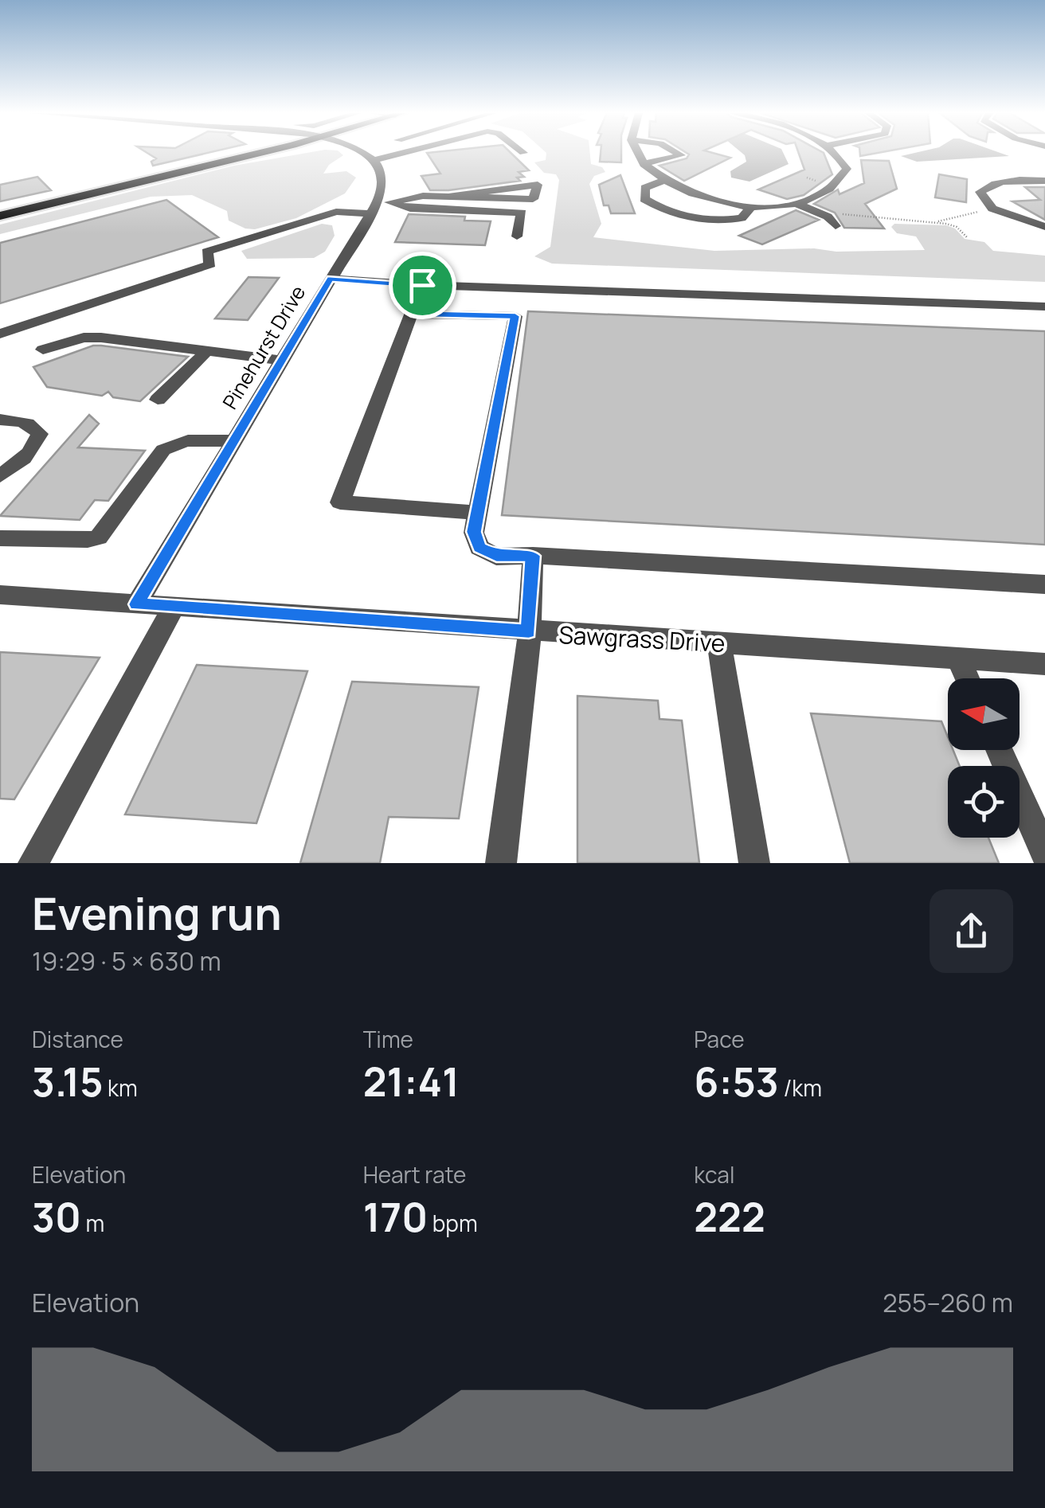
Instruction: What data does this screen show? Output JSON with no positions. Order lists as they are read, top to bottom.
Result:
{
  "streets": {
    "street": ["Pinehurst Drive", "Sawgrass Drive"]
  },
  "crossings": [
    ["Pinehurst Drive", "Sawgrass Drive"]
  ],
  "north": "left",
  "page": {
    "heading": ["Evening run", "19:29 · 5 × 630 m"],
    "stats": [
      ["Distance", "3.15 km"],
      ["Time", "21:41"],
      ["Pace", "6:53 /km"],
      ["Elevation", "30 m"],
      ["Heart rate", "170 bpm"],
      ["kcal", "222"]
    ],
    "chart": ["Elevation", "255–260 m"]
  }
}
